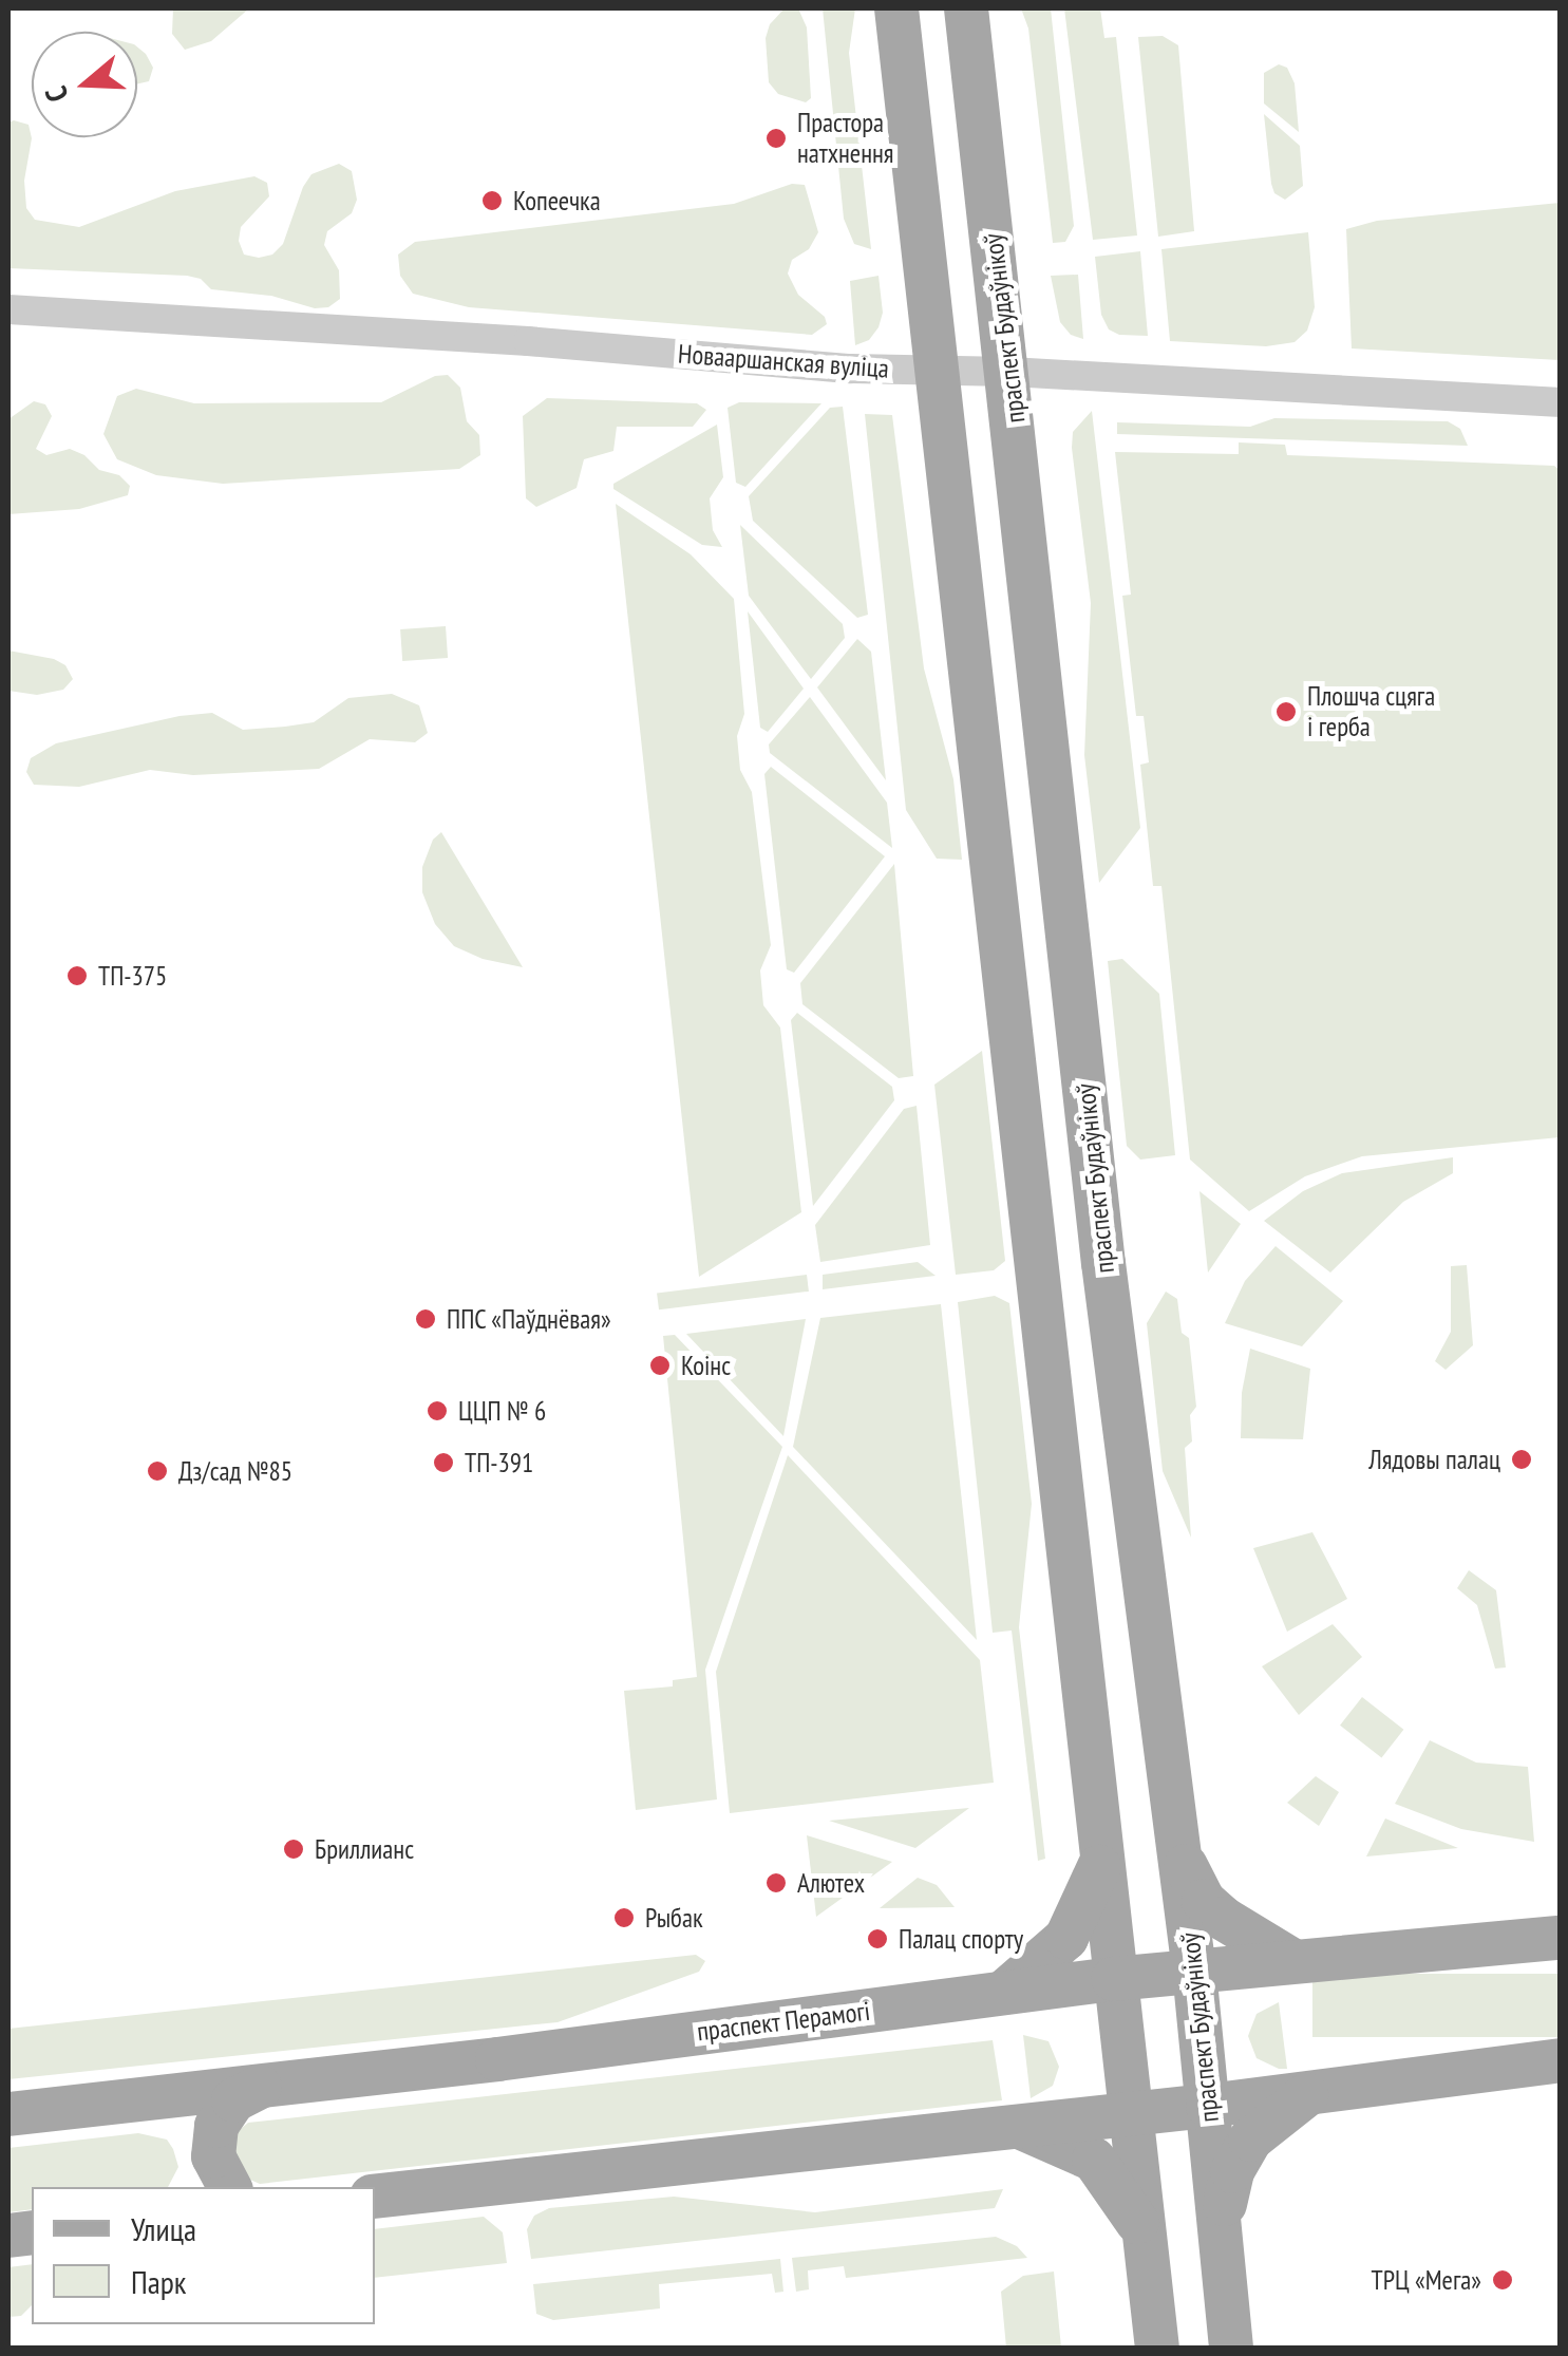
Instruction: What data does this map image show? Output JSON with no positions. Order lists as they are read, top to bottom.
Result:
{
  "streets": {
    "main road": ["праспект Будаўнікоў", "праспект Перамогі"],
    "street": ["Новааршанская вуліца"]
  },
  "crossings": [
    ["праспект Будаўнікоў", "Новааршанская вуліца"],
    ["праспект Будаўнікоў", "праспект Перамогі"]
  ],
  "places": [
    "Прастора натхнення",
    "Копеечка",
    "Плошча сцяга і герба",
    "ТП-375",
    "ППС «Паўднёвая»",
    "Коінс",
    "ЦЦП № 6",
    "Лядовы палац",
    "ТП-391",
    "Дз/сад №85",
    "Бриллианс",
    "Алютех",
    "Рыбак",
    "Палац спорту",
    "ТРЦ «Мега»"
  ],
  "legend": ["Улица", "Парк"],
  "north": "left"
}
